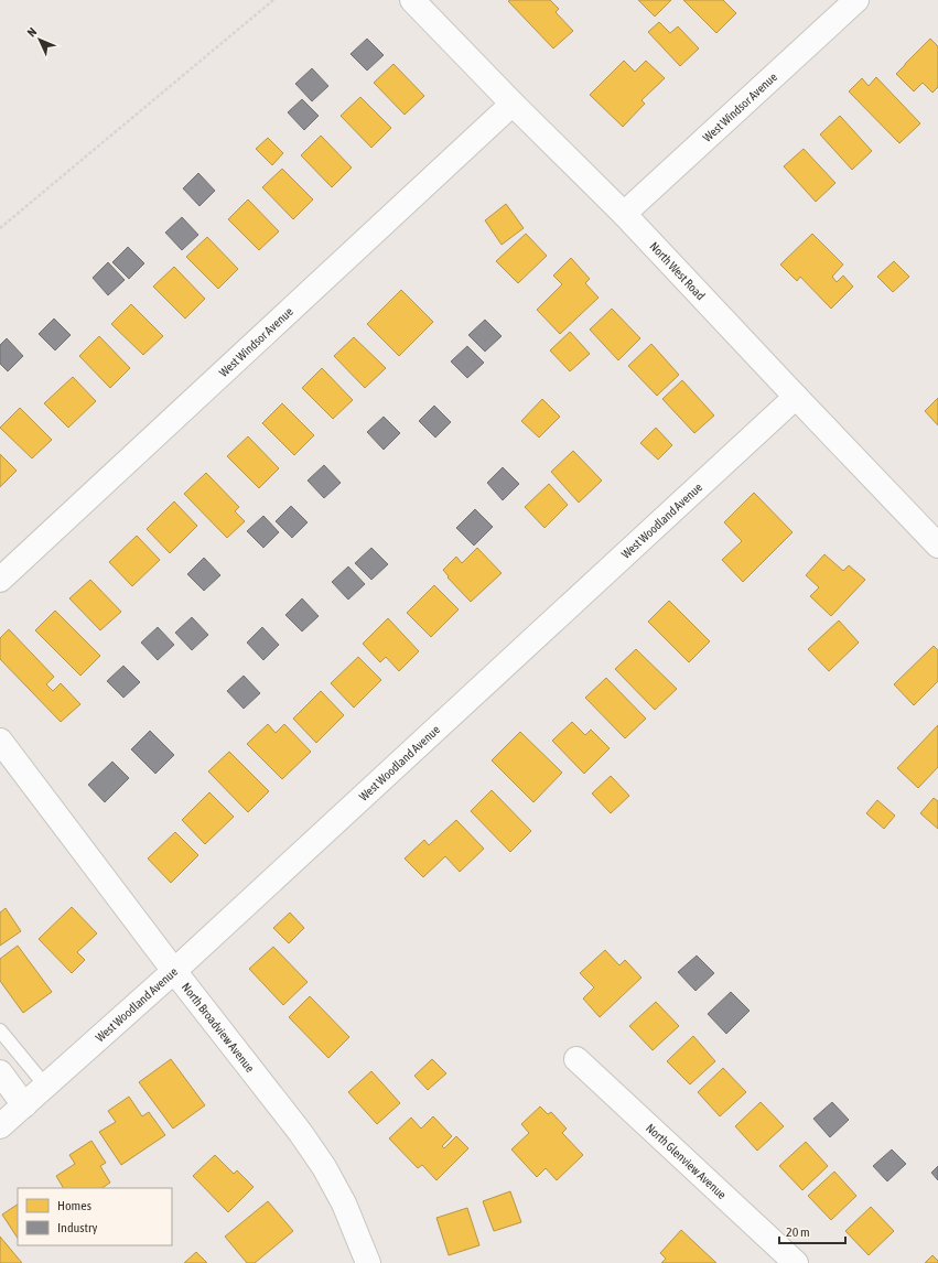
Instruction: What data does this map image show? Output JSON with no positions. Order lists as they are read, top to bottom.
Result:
{
  "streets": {
    "street": [
      "West Windsor Avenue",
      "North West Road",
      "West Woodland Avenue",
      "North Broadview Avenue",
      "North Glenview Avenue"
    ]
  },
  "crossings": [
    ["West Windsor Avenue", "North West Road"],
    ["North West Road", "West Woodland Avenue"],
    ["West Woodland Avenue", "North Broadview Avenue"]
  ],
  "legend": ["Homes", "Industry"],
  "scale_bar": "20 m",
  "north": "top left"
}
